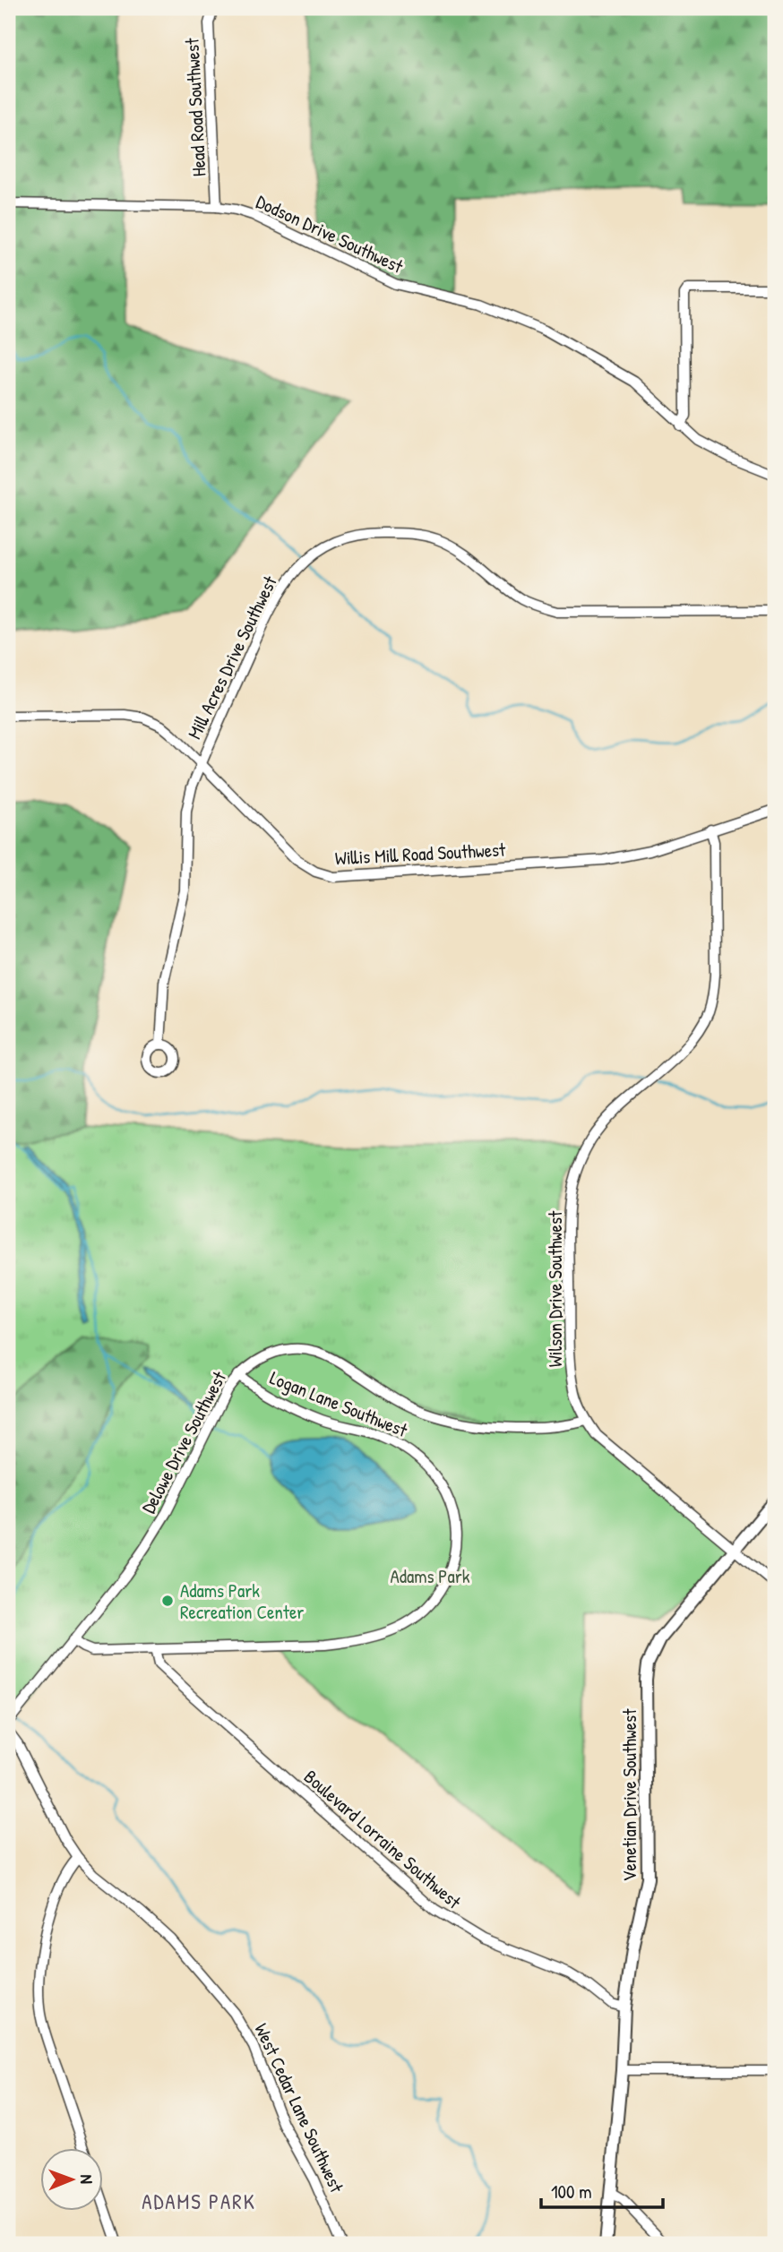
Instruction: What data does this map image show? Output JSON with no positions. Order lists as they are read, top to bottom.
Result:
{
  "streets": {
    "street": [
      "Head Road Southwest",
      "Dodson Drive Southwest",
      "Mill Acres Drive Southwest",
      "Willis Mill Road Southwest",
      "Wilson Drive Southwest",
      "Logan Lane Southwest",
      "Delowe Drive Southwest",
      "Venetian Drive Southwest",
      "Boulevard Lorraine Southwest",
      "West Cedar Lane Southwest"
    ]
  },
  "crossings": [
    ["Head Road Southwest", "Dodson Drive Southwest"],
    ["Mill Acres Drive Southwest", "Willis Mill Road Southwest"],
    ["Willis Mill Road Southwest", "Wilson Drive Southwest"],
    ["Wilson Drive Southwest", "Delowe Drive Southwest"],
    ["Logan Lane Southwest", "Delowe Drive Southwest"],
    ["Logan Lane Southwest", "Boulevard Lorraine Southwest"],
    ["Venetian Drive Southwest", "Boulevard Lorraine Southwest"]
  ],
  "districts": ["ADAMS PARK"],
  "parks": ["Adams Park"],
  "places": ["Adams Park Recreation Center"],
  "scale_bar": "100 m",
  "north": "right"
}
